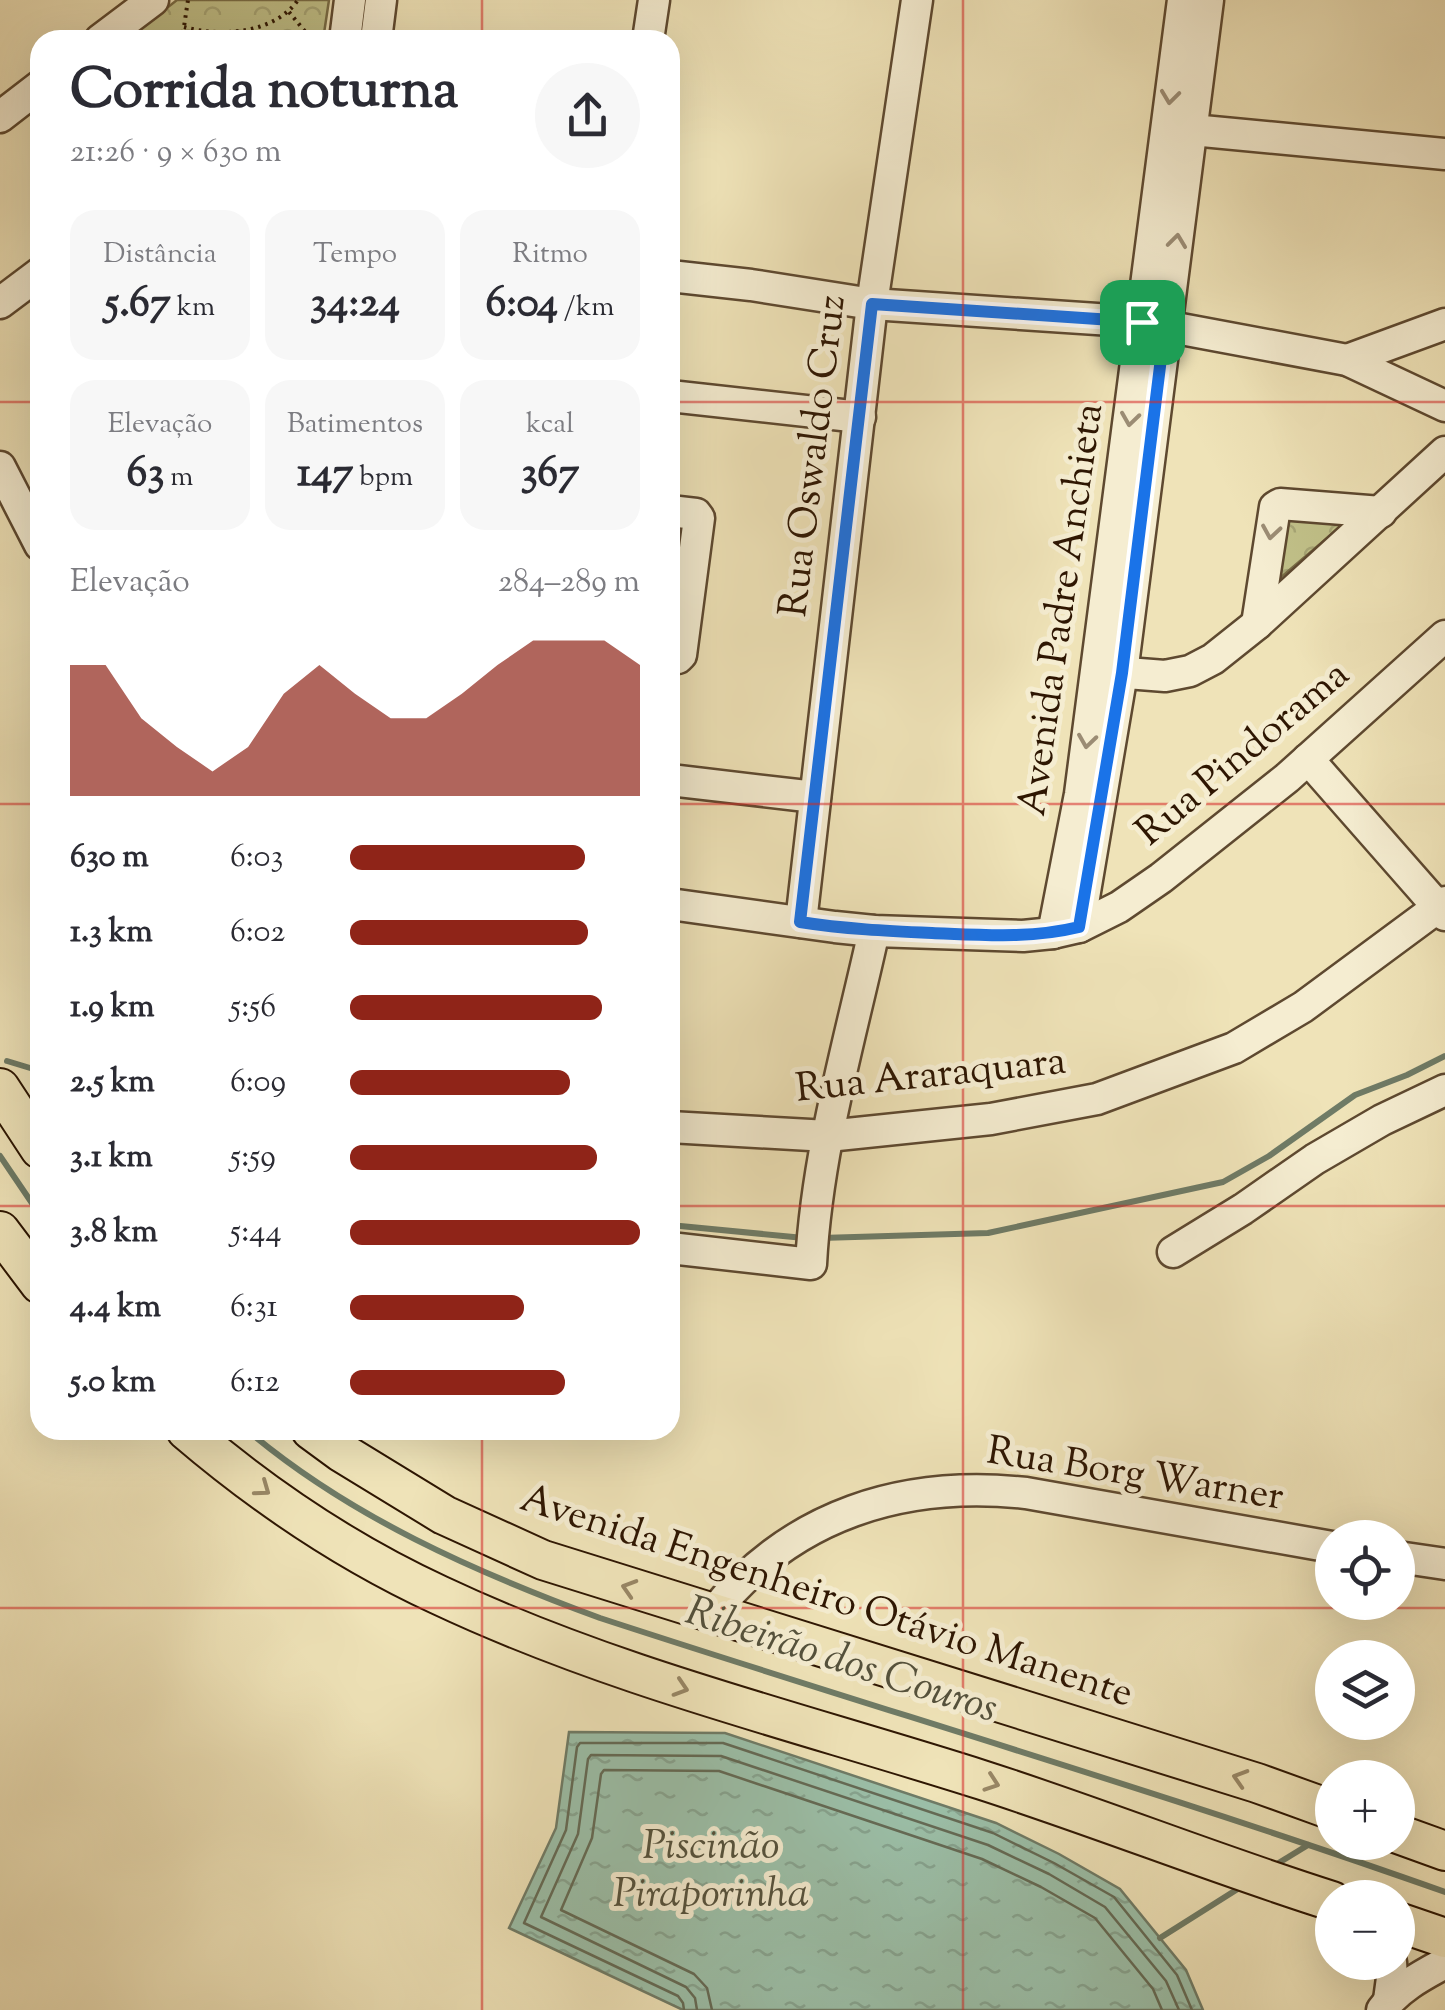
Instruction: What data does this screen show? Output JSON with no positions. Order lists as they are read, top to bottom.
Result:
{
  "streets": {
    "main road": ["Avenida Engenheiro Otávio Manente"],
    "street": [
      "Rua Oswaldo Cruz",
      "Avenida Padre Anchieta",
      "Rua Pindorama",
      "Rua Araraquara",
      "Rua Borg Warner"
    ]
  },
  "crossings": [
    ["Rua Oswaldo Cruz", "Rua Pindorama"],
    ["Avenida Padre Anchieta", "Rua Pindorama"],
    ["Rua Borg Warner", "Avenida Engenheiro Otávio Manente"]
  ],
  "water": ["Ribeirão dos Couros", "Piscinão Piraporinha"],
  "page": {
    "heading": ["Corrida noturna", "21:26 · 9 × 630 m"],
    "stats": [
      ["Distância", "5.67 km"],
      ["Tempo", "34:24"],
      ["Ritmo", "6:04 /km"],
      ["Elevação", "63 m"],
      ["Batimentos", "147 bpm"],
      ["kcal", "367"]
    ],
    "chart": ["Elevação", "284–289 m"],
    "list": [
      {
        "name": "630 m",
        "note": "6:03"
      },
      {
        "name": "1.3 km",
        "note": "6:02"
      },
      {
        "name": "1.9 km",
        "note": "5:56"
      },
      {
        "name": "2.5 km",
        "note": "6:09"
      },
      {
        "name": "3.1 km",
        "note": "5:59"
      },
      {
        "name": "3.8 km",
        "note": "5:44"
      },
      {
        "name": "4.4 km",
        "note": "6:31"
      },
      {
        "name": "5.0 km",
        "note": "6:12"
      }
    ],
    "map_buttons": ["+", "−"]
  }
}
